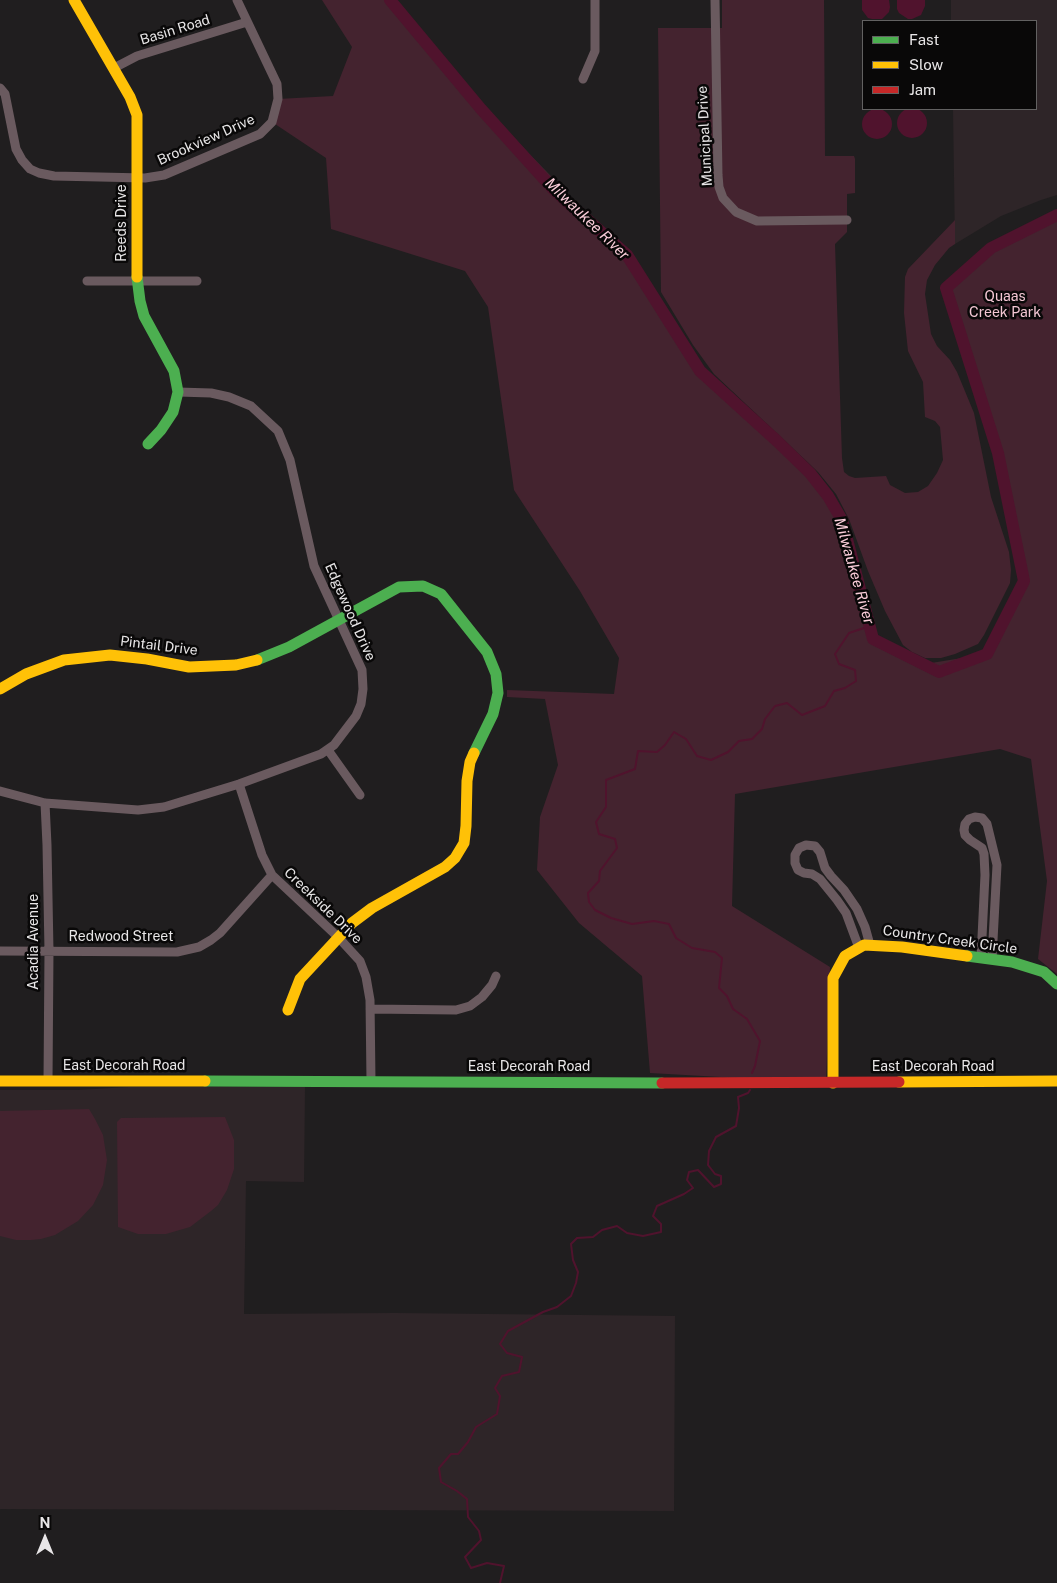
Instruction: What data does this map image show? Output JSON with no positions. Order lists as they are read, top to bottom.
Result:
{
  "streets": {
    "street": [
      "Basin Road",
      "Municipal Drive",
      "Brookview Drive",
      "Reeds Drive",
      "Edgewood Drive",
      "Pintail Drive",
      "Creekside Drive",
      "Redwood Street",
      "Country Creek Circle",
      "Acadia Avenue",
      "East Decorah Road"
    ]
  },
  "crossings": [
    ["Basin Road", "Brookview Drive"],
    ["Basin Road", "Reeds Drive"],
    ["Brookview Drive", "Reeds Drive"],
    ["Reeds Drive", "Edgewood Drive"],
    ["Edgewood Drive", "Pintail Drive"],
    ["Edgewood Drive", "Creekside Drive"],
    ["Edgewood Drive", "Acadia Avenue"],
    ["Pintail Drive", "Creekside Drive"],
    ["Creekside Drive", "Redwood Street"],
    ["Creekside Drive", "East Decorah Road"],
    ["Redwood Street", "Acadia Avenue"],
    ["Acadia Avenue", "East Decorah Road"]
  ],
  "water": ["Milwaukee River"],
  "parks": ["Quaas Creek Park"],
  "legend": ["Fast", "Slow", "Jam"],
  "north": "top"
}
